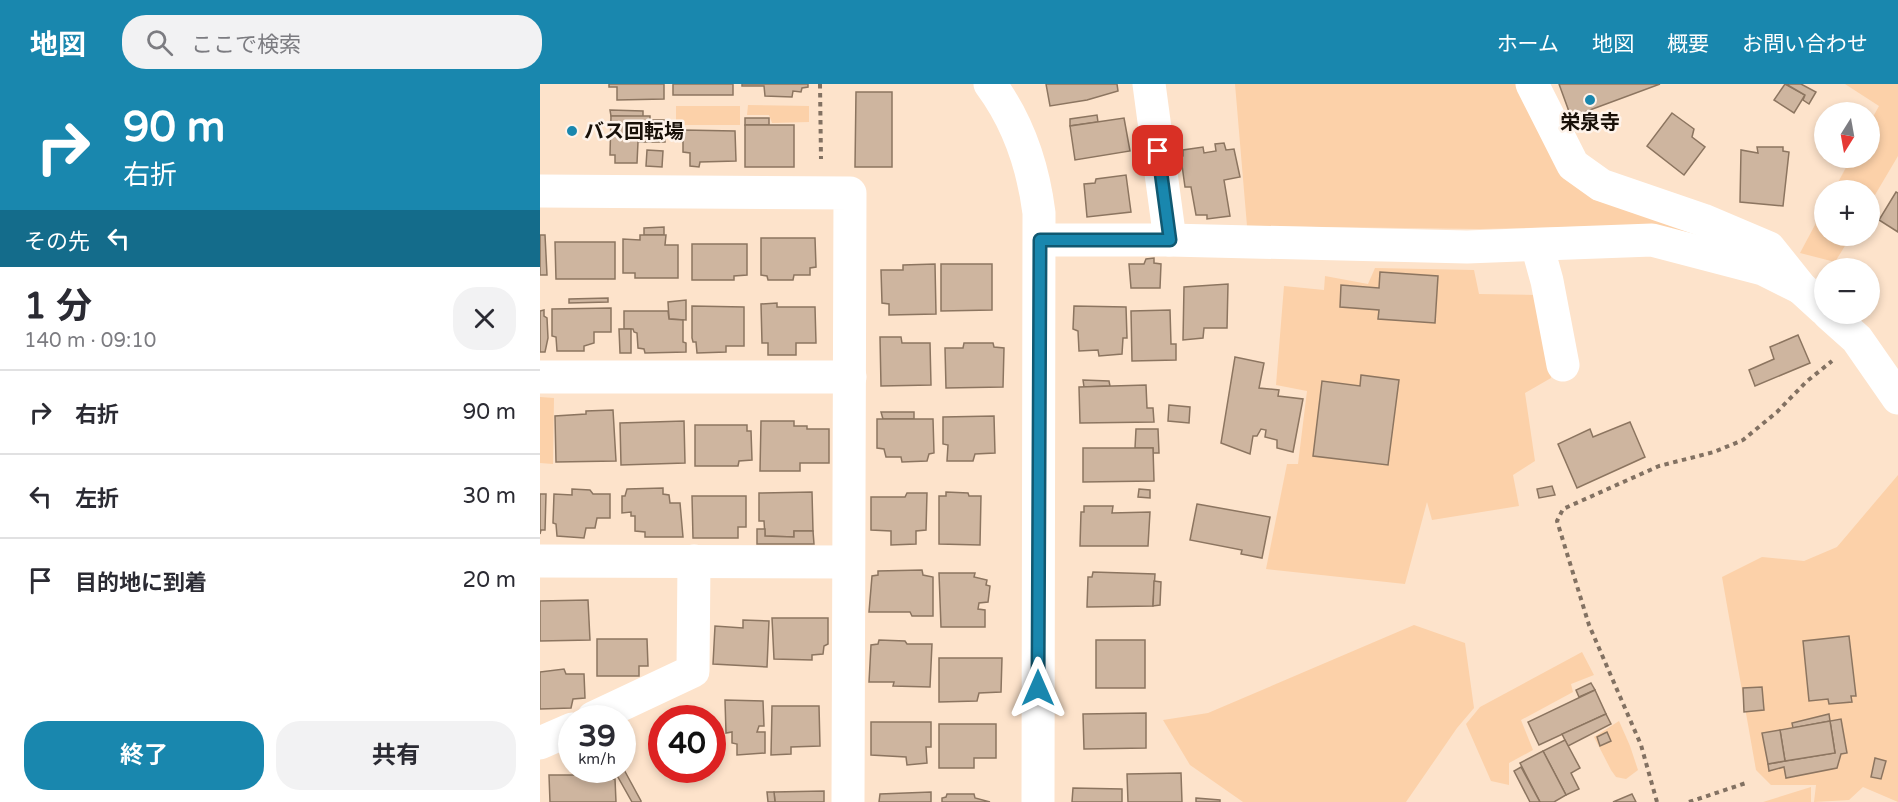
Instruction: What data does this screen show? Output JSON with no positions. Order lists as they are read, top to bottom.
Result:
{
  "places": ["栄泉寺", "バス回転場"],
  "north": "bottom",
  "page": {
    "header": "地図",
    "search": "ここで検索",
    "nav": [
      "ホーム",
      "地図",
      "概要",
      "お問い合わせ"
    ],
    "turn": ["90 m", "右折"],
    "map_buttons": ["+", "−"],
    "then": "その先",
    "heading": ["1 分", "140 m · 09:10"],
    "list": [
      {
        "name": "右折",
        "value": "90 m"
      },
      {
        "name": "左折",
        "value": "30 m"
      },
      {
        "name": "目的地に到着",
        "value": "20 m"
      }
    ],
    "speed": "39 km/h",
    "limit": "40",
    "buttons": ["終了", "共有"]
  }
}
